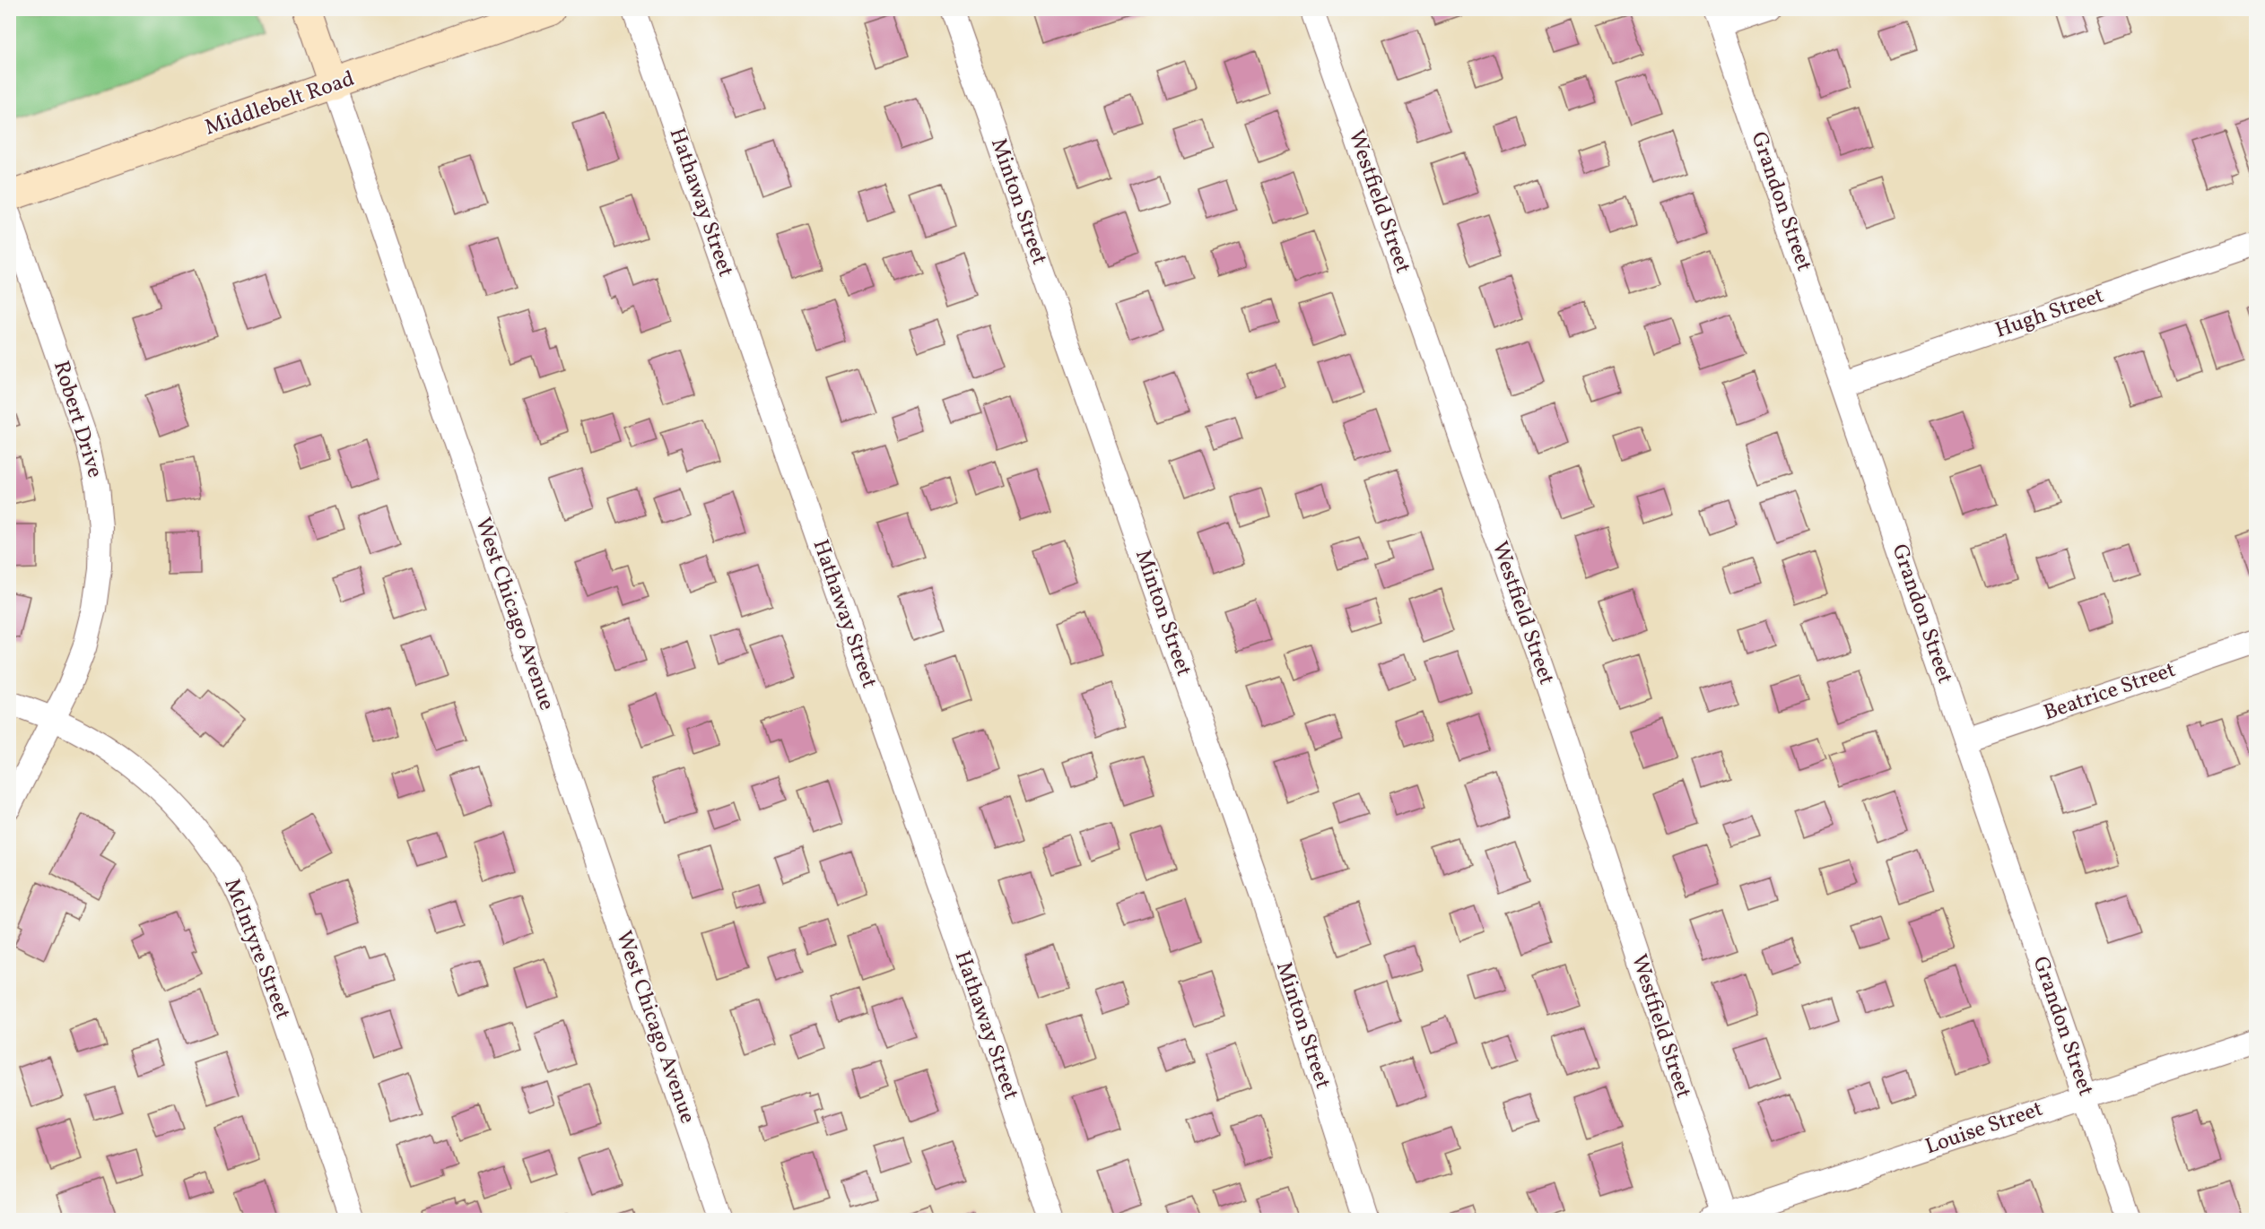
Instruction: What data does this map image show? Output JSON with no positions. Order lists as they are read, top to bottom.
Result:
{
  "streets": {
    "main road": ["Middlebelt Road", "West Chicago Avenue"],
    "street": [
      "Minton Street",
      "Westfield Street",
      "Grandon Street",
      "Hathaway Street",
      "Hugh Street",
      "Robert Drive",
      "Beatrice Street",
      "McIntyre Street",
      "Louise Street"
    ]
  },
  "crossings": [
    ["Middlebelt Road", "West Chicago Avenue"],
    ["Westfield Street", "Louise Street"],
    ["Grandon Street", "Hugh Street"],
    ["Grandon Street", "Beatrice Street"],
    ["Grandon Street", "Louise Street"],
    ["Robert Drive", "McIntyre Street"]
  ]
}
